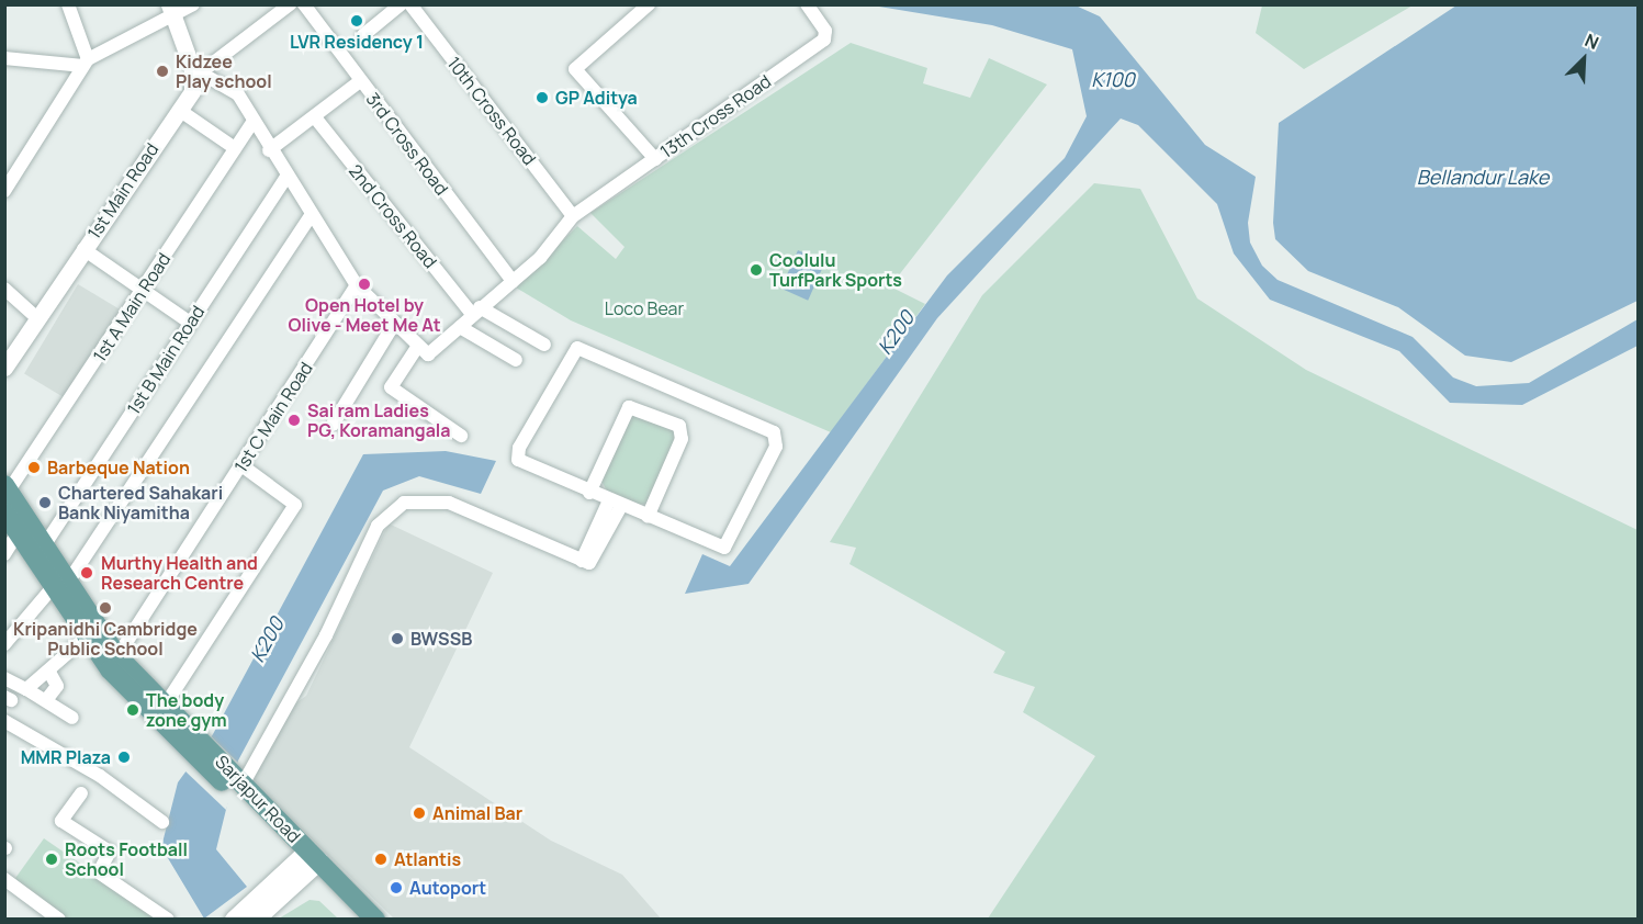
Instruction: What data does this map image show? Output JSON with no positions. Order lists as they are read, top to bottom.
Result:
{
  "streets": {
    "main road": ["Sarjapur Road"],
    "street": [
      "10th Cross Road",
      "13th Cross Road",
      "3rd Cross Road",
      "1st Main Road",
      "2nd Cross Road",
      "1st A Main Road",
      "1st B Main Road",
      "1st C Main Road"
    ]
  },
  "crossings": [
    ["10th Cross Road", "13th Cross Road"],
    ["13th Cross Road", "3rd Cross Road"],
    ["13th Cross Road", "2nd Cross Road"],
    ["1st A Main Road", "Sarjapur Road"],
    ["1st B Main Road", "Sarjapur Road"],
    ["1st C Main Road", "Sarjapur Road"]
  ],
  "water": ["K100", "Bellandur Lake", "K200"],
  "parks": ["Loco Bear"],
  "places": [
    "LVR Residency 1",
    "Kidzee Play school",
    "GP Aditya",
    "Coolulu TurfPark Sports",
    "Open Hotel by Olive - Meet Me At",
    "Sai ram Ladies PG, Koramangala",
    "Barbeque Nation",
    "Chartered Sahakari Bank Niyamitha",
    "Murthy Health and Research Centre",
    "Kripanidhi Cambridge Public School",
    "BWSSB",
    "The body zone gym",
    "MMR Plaza",
    "Animal Bar",
    "Roots Football School",
    "Atlantis",
    "Autoport"
  ],
  "north": "top right"
}
